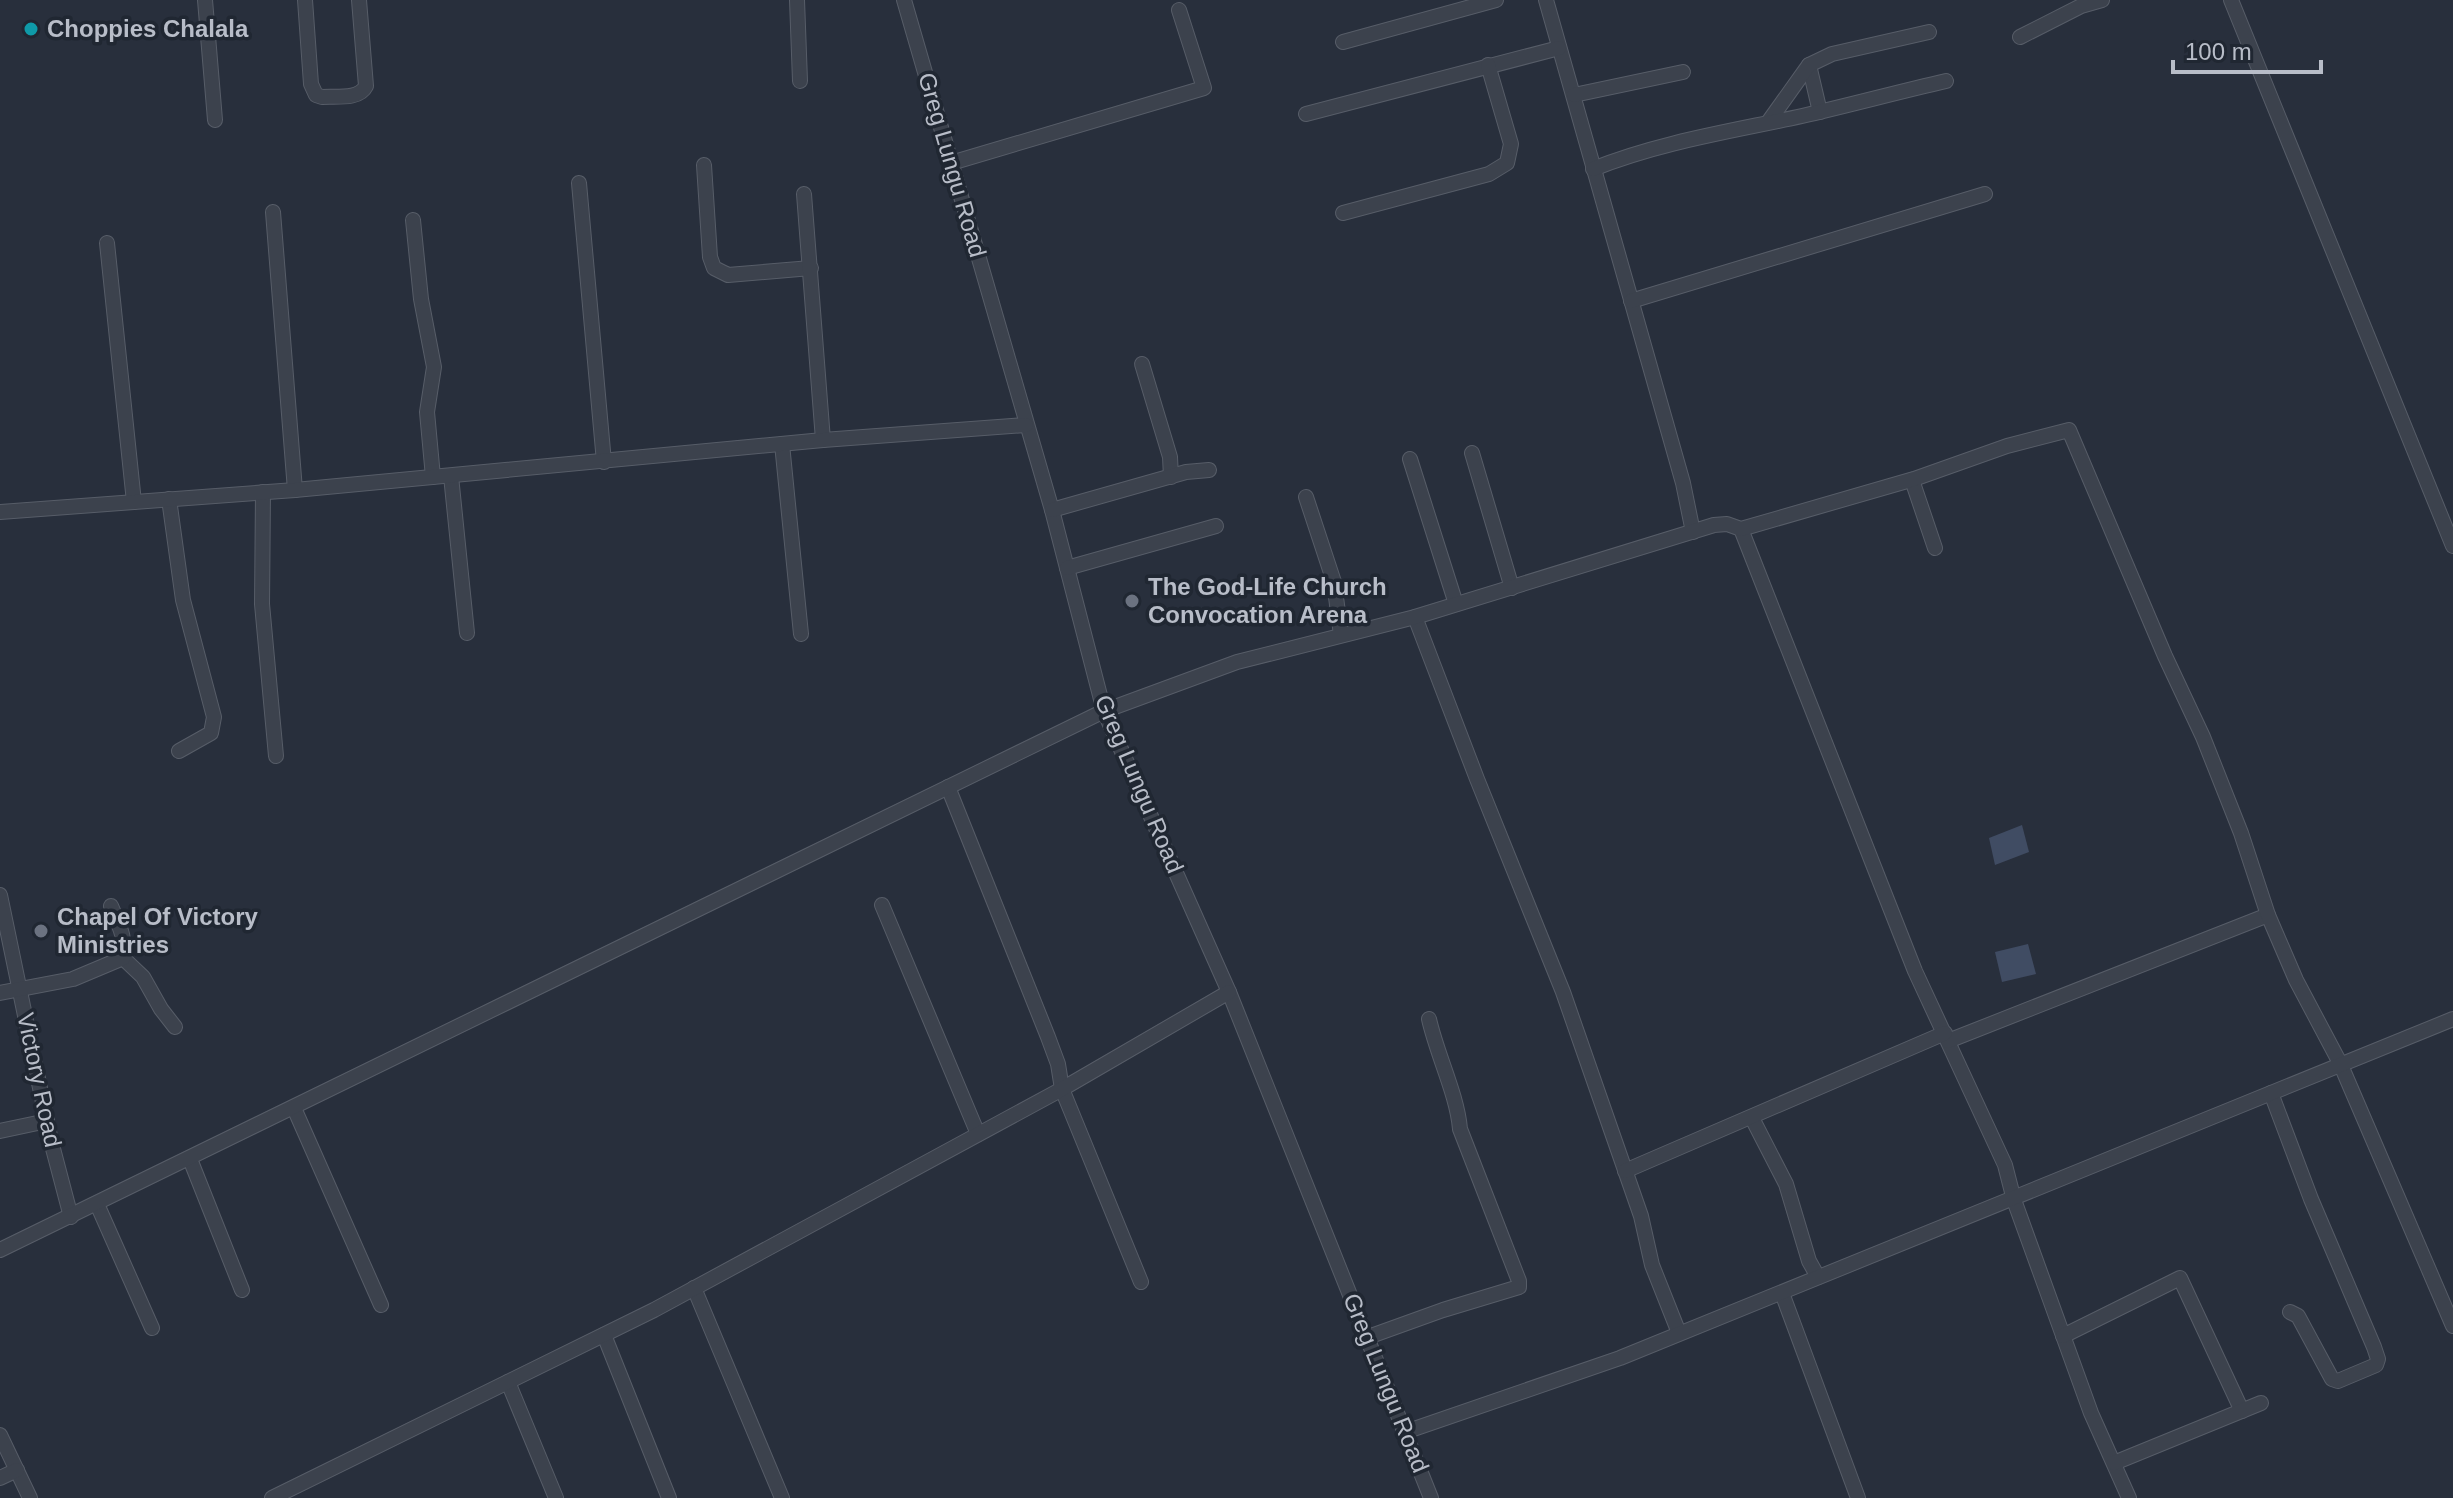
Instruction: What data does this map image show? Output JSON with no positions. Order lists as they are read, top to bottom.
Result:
{
  "streets": {
    "street": ["Greg Lungu Road", "Victory Road"]
  },
  "places": ["Choppies Chalala", "The God-Life Church Convocation Arena", "Chapel Of Victory Ministries"],
  "scale_bar": "100 m"
}
